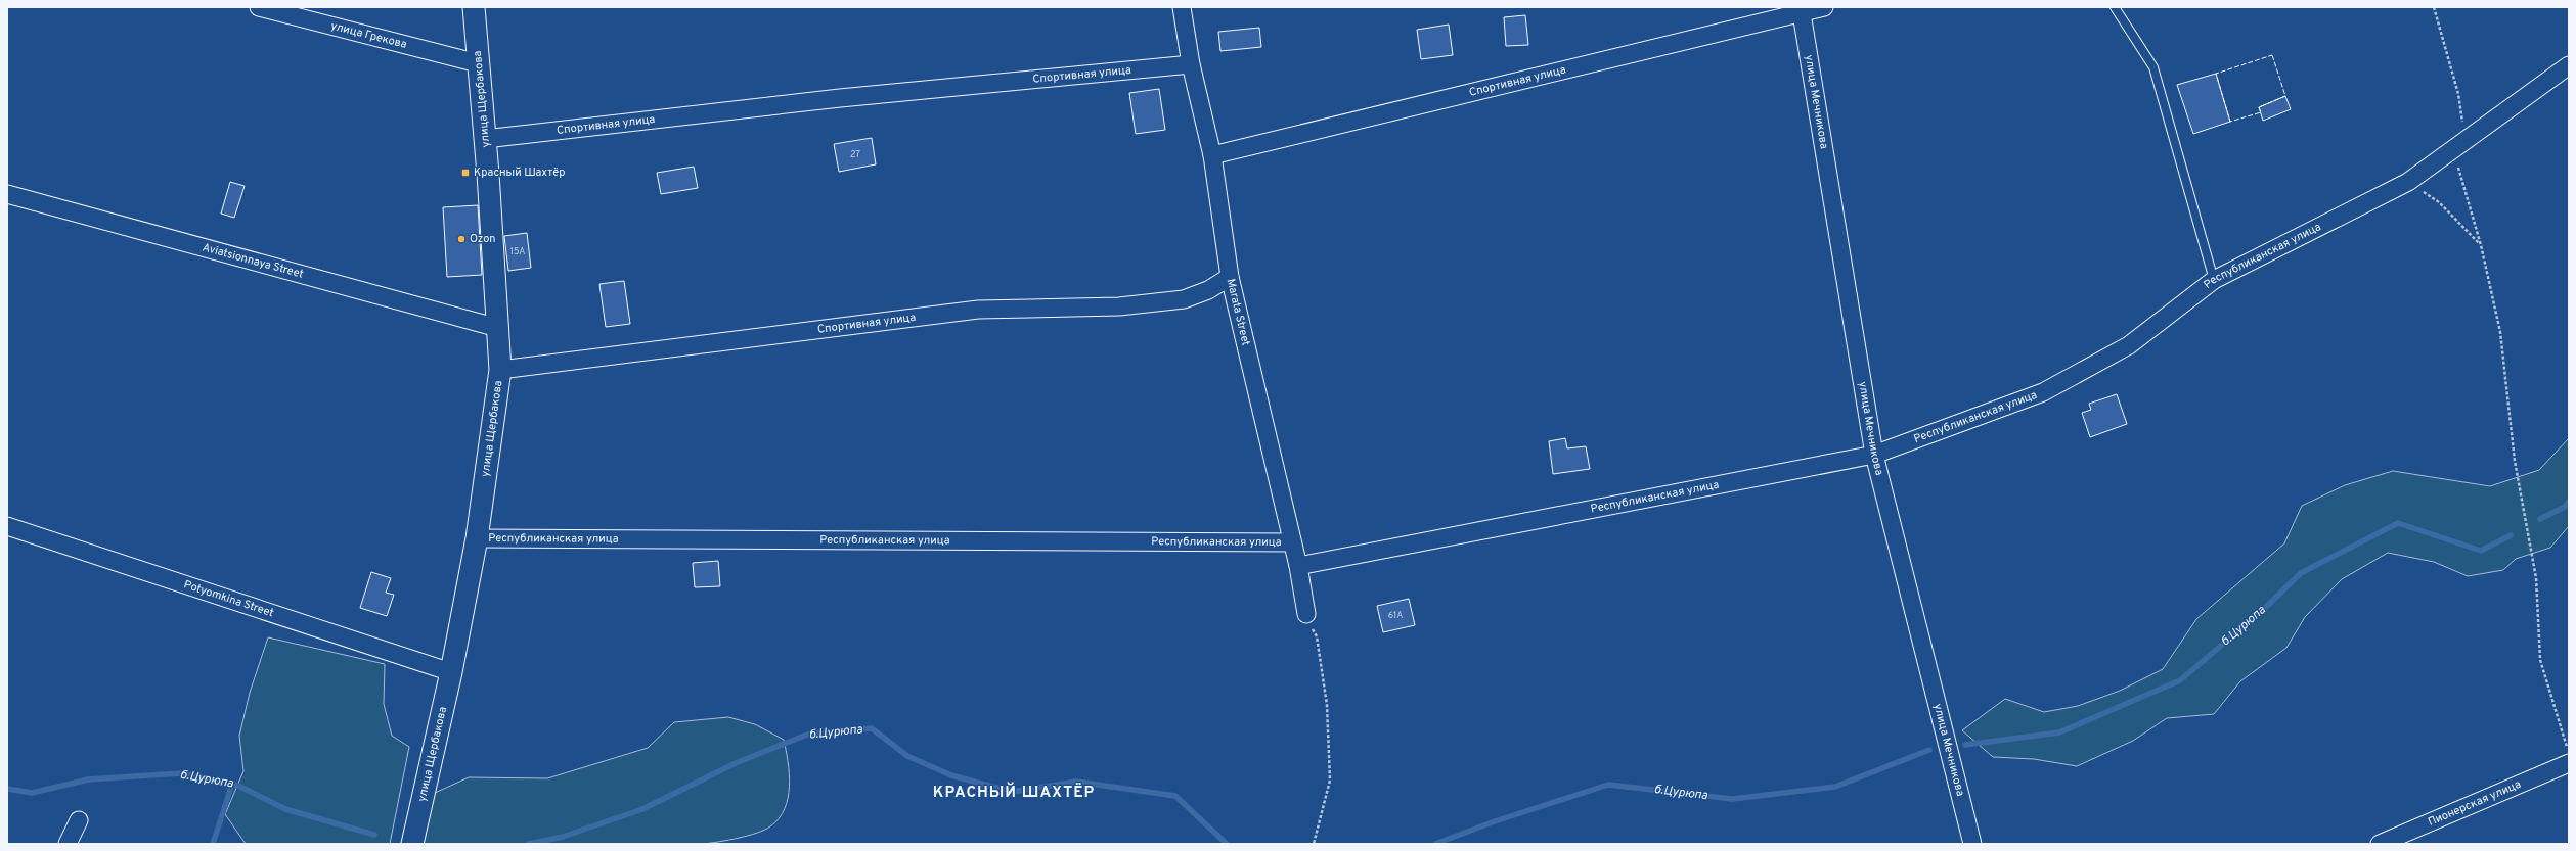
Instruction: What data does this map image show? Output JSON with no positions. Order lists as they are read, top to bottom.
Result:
{
  "streets": {
    "street": [
      "улица Грекова",
      "Спортивная улица",
      "улица Щербакова",
      "улица Мечникова",
      "Республиканская улица",
      "Aviatsionnaya Street",
      "Marata Street",
      "Potyomkina Street",
      "Пионерская улица"
    ]
  },
  "crossings": [
    ["улица Грекова", "улица Щербакова"],
    ["Спортивная улица", "улица Щербакова"],
    ["Спортивная улица", "улица Мечникова"],
    ["Спортивная улица", "Marata Street"],
    ["улица Щербакова", "Республиканская улица"],
    ["улица Щербакова", "Aviatsionnaya Street"],
    ["улица Щербакова", "Potyomkina Street"],
    ["улица Мечникова", "Республиканская улица"],
    ["Республиканская улица", "Marata Street"]
  ],
  "districts": ["КРАСНЫЙ ШАХТЁР"],
  "water": ["б.Цурюпа"],
  "places": {
    "transit": ["Красный Шахтёр"],
    "other": ["Ozon"]
  },
  "house_numbers": ["27", "15А", "61А"]
}
